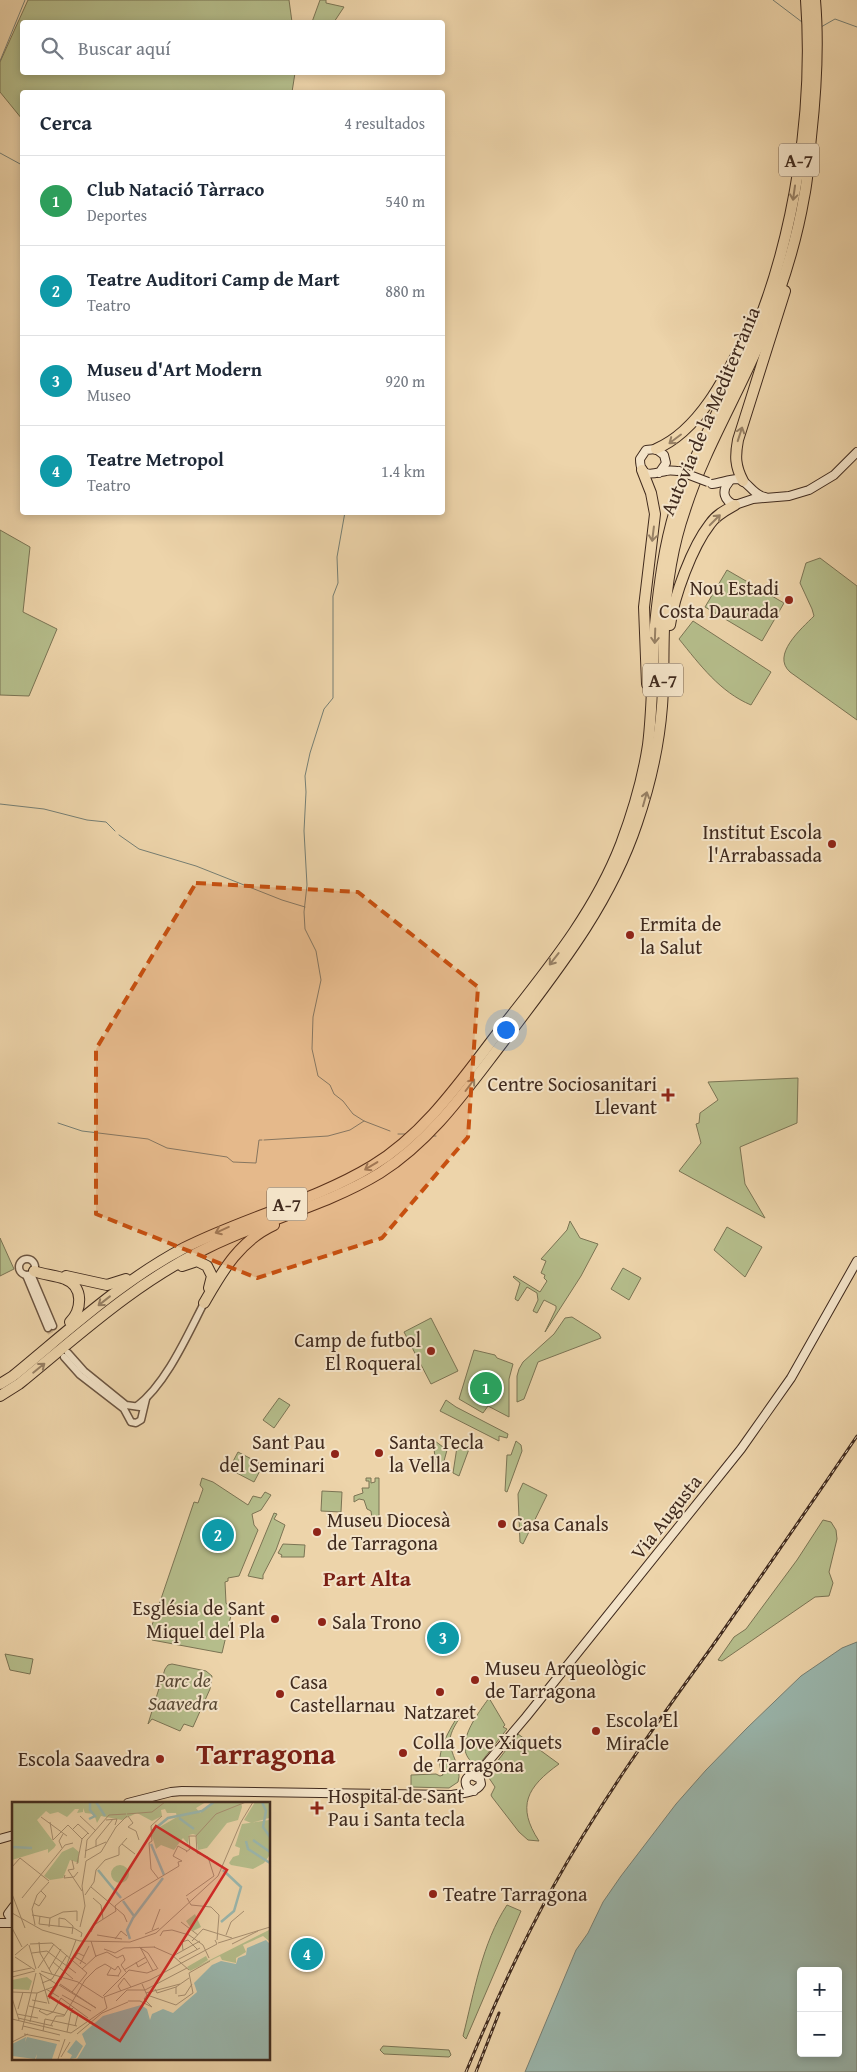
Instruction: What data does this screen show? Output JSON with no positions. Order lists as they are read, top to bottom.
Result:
{
  "streets": {
    "highway": ["A-7", "Autovia de la Mediterrània"],
    "main road": ["Via Augusta"]
  },
  "districts": ["Part Alta", "Tarragona"],
  "parks": ["Parc de Saavedra"],
  "places": {
    "other": [
      "Nou Estadi Costa Daurada",
      "Institut Escola l'Arrabassada",
      "Ermita de la Salut",
      "Camp de futbol El Roqueral",
      "Santa Tecla la Vella",
      "Sant Pau del Seminari",
      "Casa Canals",
      "Museu Diocesà de Tarragona",
      "Església de Sant Miquel del Pla",
      "Sala Trono",
      "Museu Arqueològic de Tarragona",
      "Natzaret",
      "Casa Castellarnau",
      "Escola El Miracle",
      "Colla Jove Xiquets de Tarragona",
      "Escola Saavedra",
      "Teatre Tarragona"
    ],
    "health": ["Centre Sociosanitari Llevant", "Hospital de Sant Pau i Santa tecla"]
  },
  "page": {
    "search": "Buscar aquí",
    "heading": ["Cerca", "4 resultados"],
    "list": [
      {
        "mark": "1",
        "name": "Club Natació Tàrraco",
        "note": "Deportes",
        "value": "540 m"
      },
      {
        "mark": "2",
        "name": "Teatre Auditori Camp de Mart",
        "note": "Teatro",
        "value": "880 m"
      },
      {
        "mark": "3",
        "name": "Museu d'Art Modern",
        "note": "Museo",
        "value": "920 m"
      },
      {
        "mark": "4",
        "name": "Teatre Metropol",
        "note": "Teatro",
        "value": "1.4 km"
      }
    ],
    "pins": [
      "1",
      "2",
      "3",
      "4"
    ],
    "map_buttons": ["+", "−"]
  }
}
